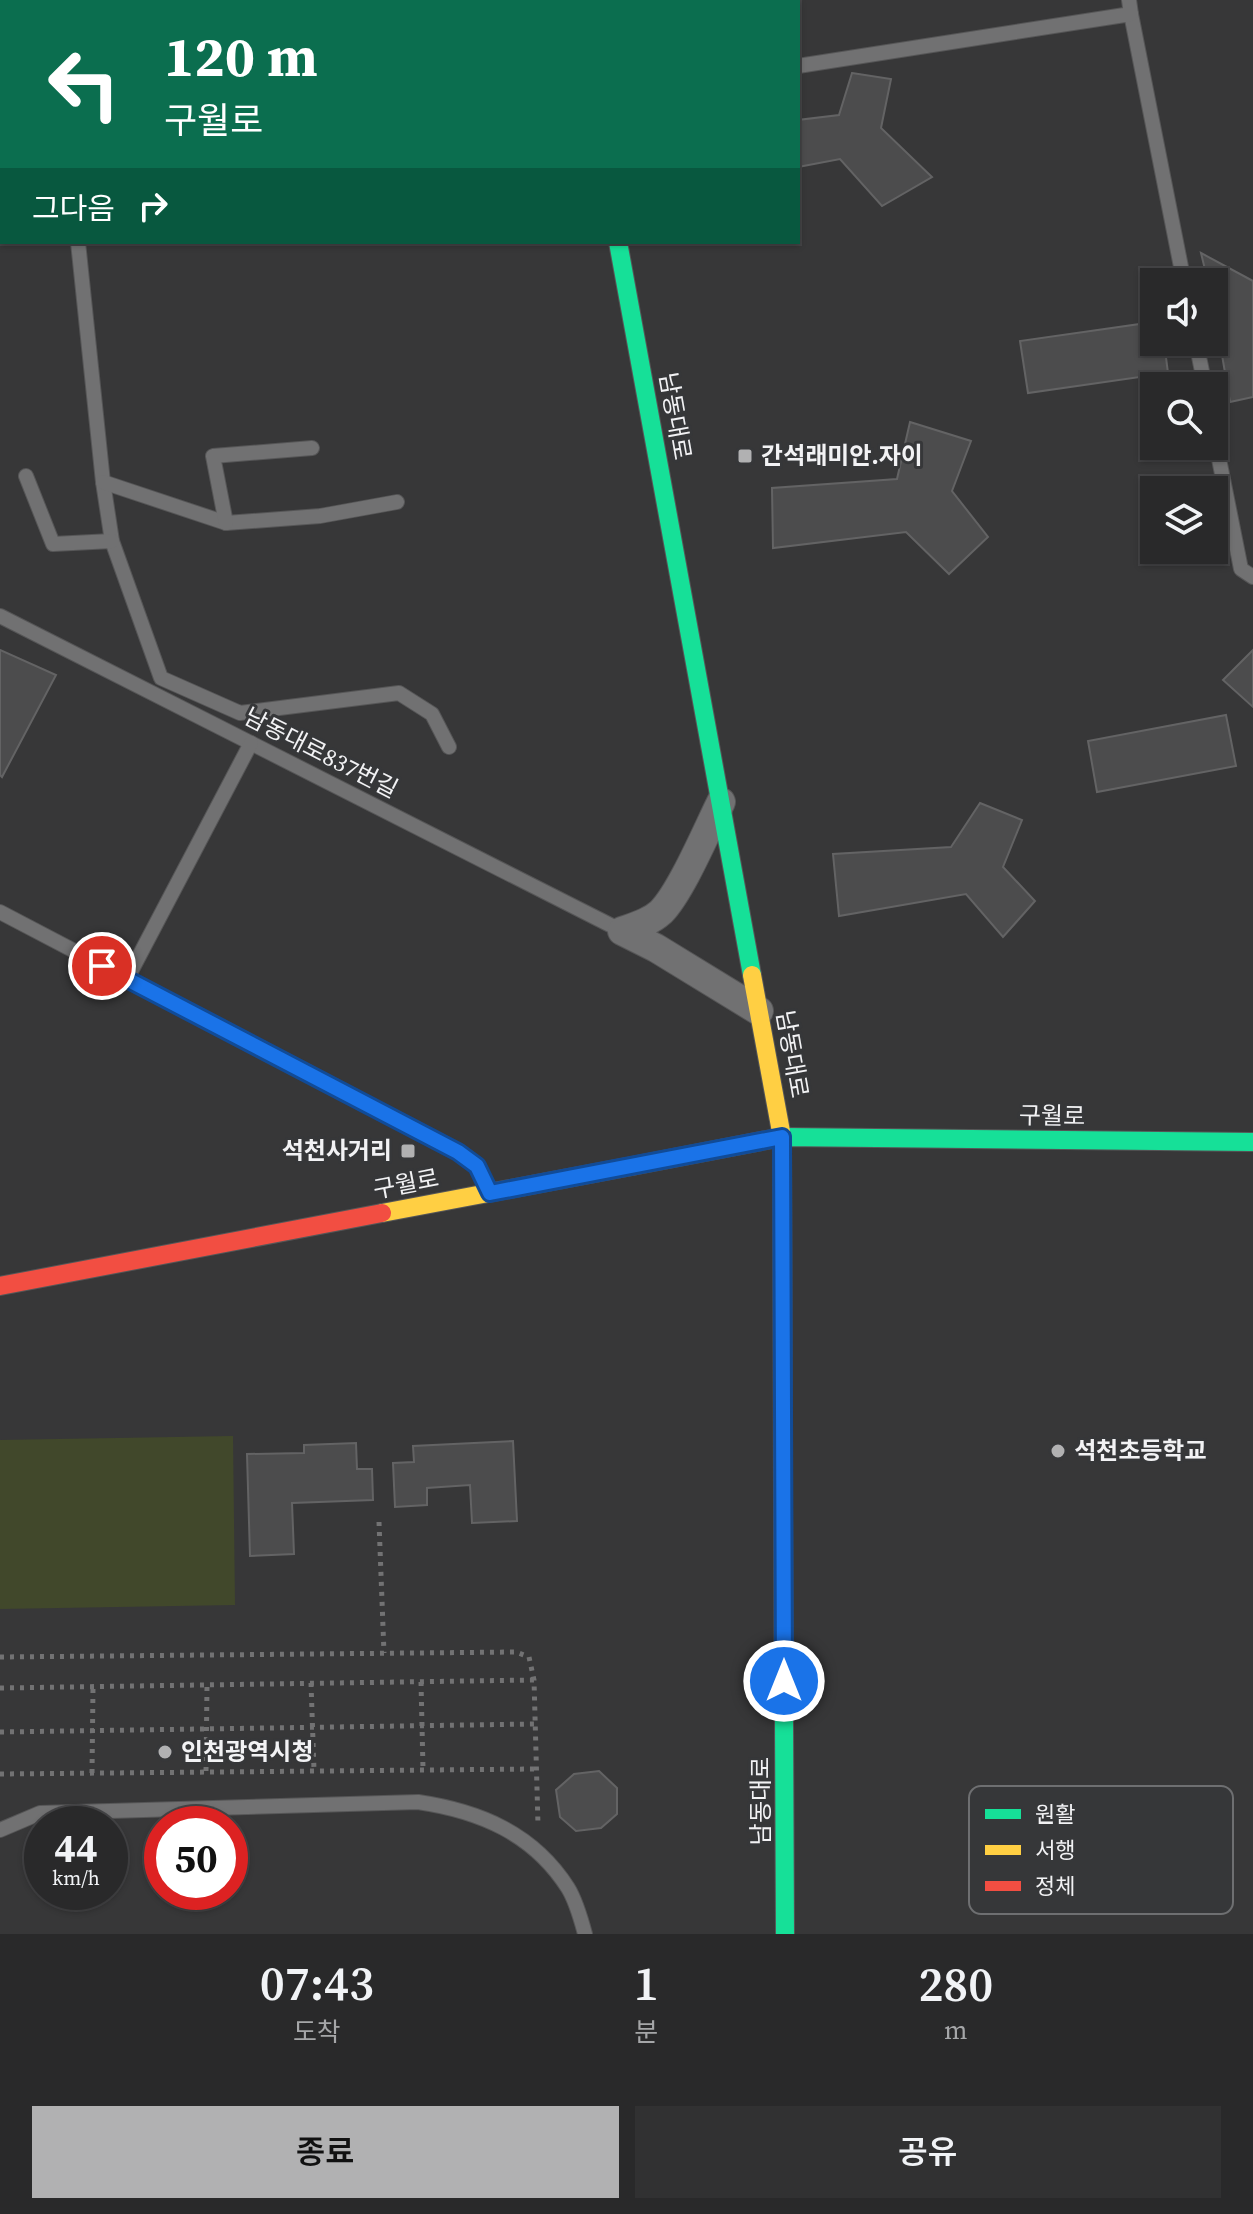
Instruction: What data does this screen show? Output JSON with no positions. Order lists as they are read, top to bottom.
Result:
{
  "streets": {
    "main road": ["남동대로", "구월로"],
    "lane": ["남동대로837번길"]
  },
  "crossings": [
    ["남동대로", "구월로"]
  ],
  "places": {
    "transit": ["간석래미안.자이", "석천사거리"],
    "other": ["석천초등학교", "인천광역시청"]
  },
  "legend": ["원활", "서행", "정체"],
  "page": {
    "turn": ["120 m", "구월로"],
    "then": "그다음",
    "speed": "44 km/h",
    "limit": "50",
    "eta": [
      "07:43",
      "도착",
      "1",
      "분",
      "280",
      "m"
    ],
    "buttons": ["종료", "공유"]
  }
}
